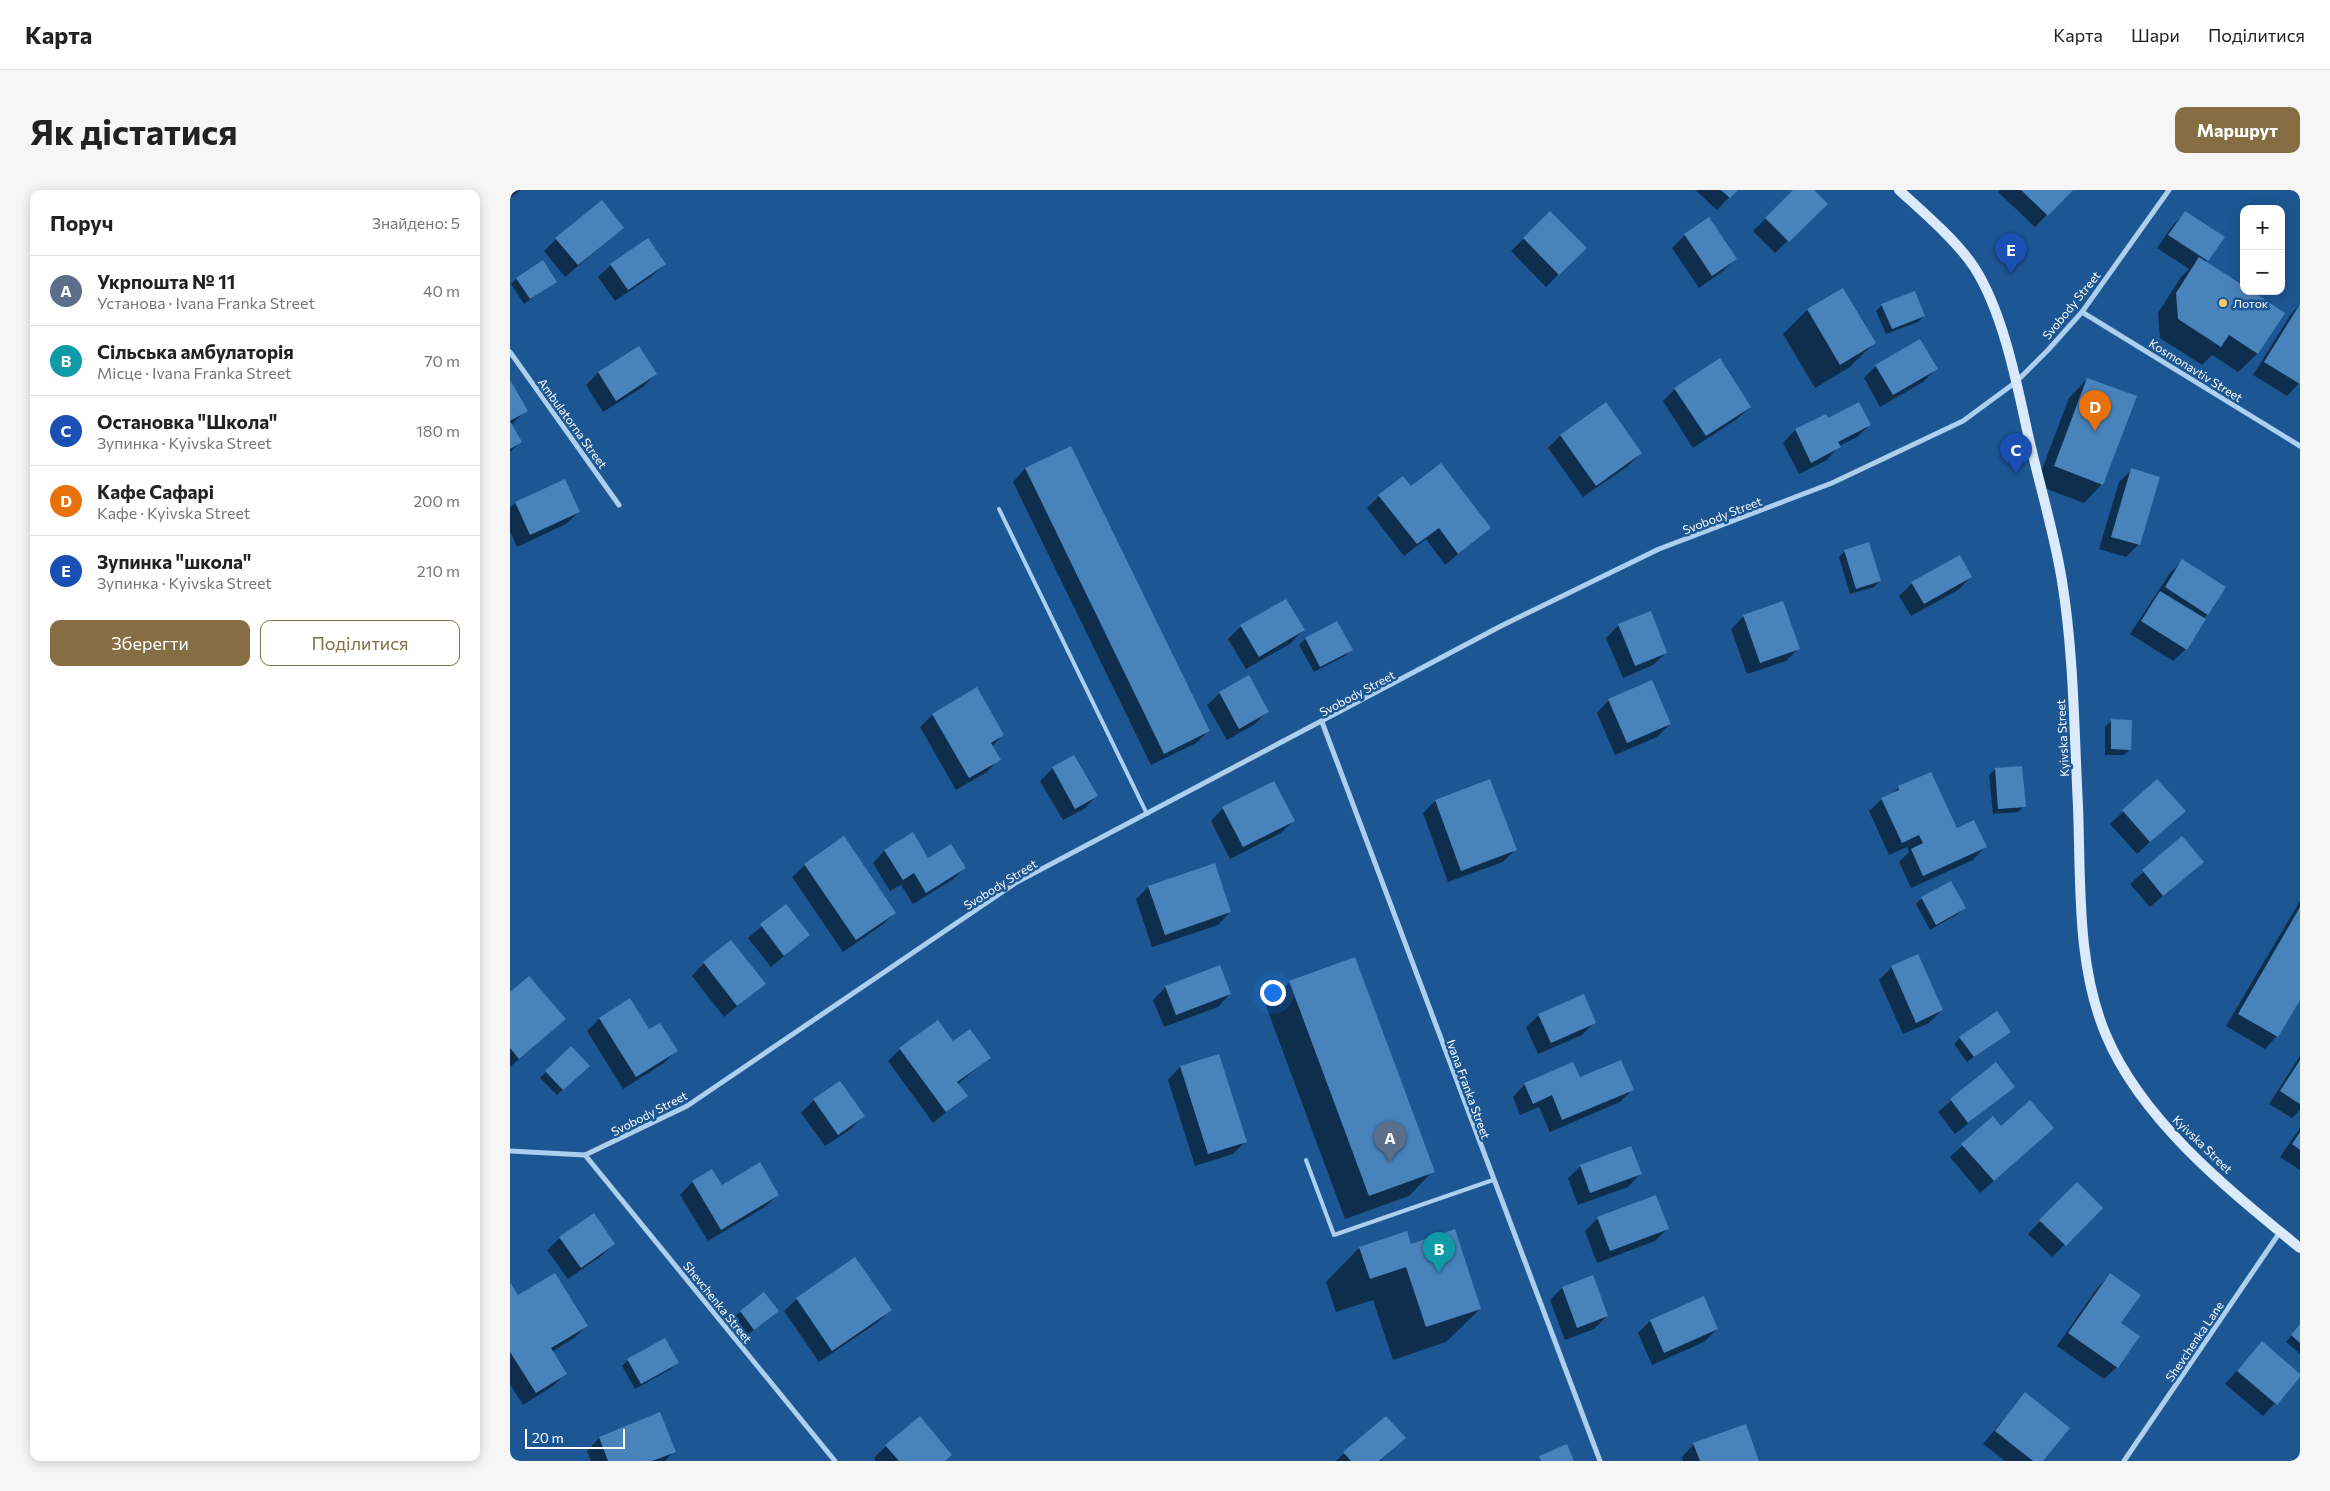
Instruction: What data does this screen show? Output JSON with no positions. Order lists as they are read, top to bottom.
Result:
{
  "streets": {
    "street": [
      "Svobody Street",
      "Kosmonavtiv Street",
      "Ambulatorna Street",
      "Kyivska Street",
      "Ivana Franka Street",
      "Shevchenka Street",
      "Shevchenka Lane"
    ]
  },
  "crossings": [
    ["Svobody Street", "Kosmonavtiv Street"],
    ["Svobody Street", "Kyivska Street"],
    ["Svobody Street", "Ivana Franka Street"],
    ["Svobody Street", "Shevchenka Street"],
    ["Kyivska Street", "Shevchenka Lane"]
  ],
  "places": ["Лоток"],
  "scale_bar": "20 m",
  "page": {
    "header": "Карта",
    "nav": ["Карта", "Шари", "Поділитися"],
    "buttons": [
      "Маршрут",
      ["Зберегти", "Поділитися"]
    ],
    "title": "Як дістатися",
    "heading": ["Поруч", "Знайдено: 5"],
    "map_buttons": ["+", "−"],
    "pins": [
      "E",
      "D",
      "C",
      "A",
      "B"
    ],
    "list": [
      {
        "mark": "A",
        "name": "Укрпошта № 11",
        "note": "Установа · Ivana Franka Street",
        "value": "40 m"
      },
      {
        "mark": "B",
        "name": "Сільська амбулаторія",
        "note": "Місце · Ivana Franka Street",
        "value": "70 m"
      },
      {
        "mark": "C",
        "name": "Остановка \"Школа\"",
        "note": "Зупинка · Kyivska Street",
        "value": "180 m"
      },
      {
        "mark": "D",
        "name": "Кафе Сафарі",
        "note": "Кафе · Kyivska Street",
        "value": "200 m"
      },
      {
        "mark": "E",
        "name": "Зупинка \"школа\"",
        "note": "Зупинка · Kyivska Street",
        "value": "210 m"
      }
    ],
    "scale": "20 m"
  }
}
